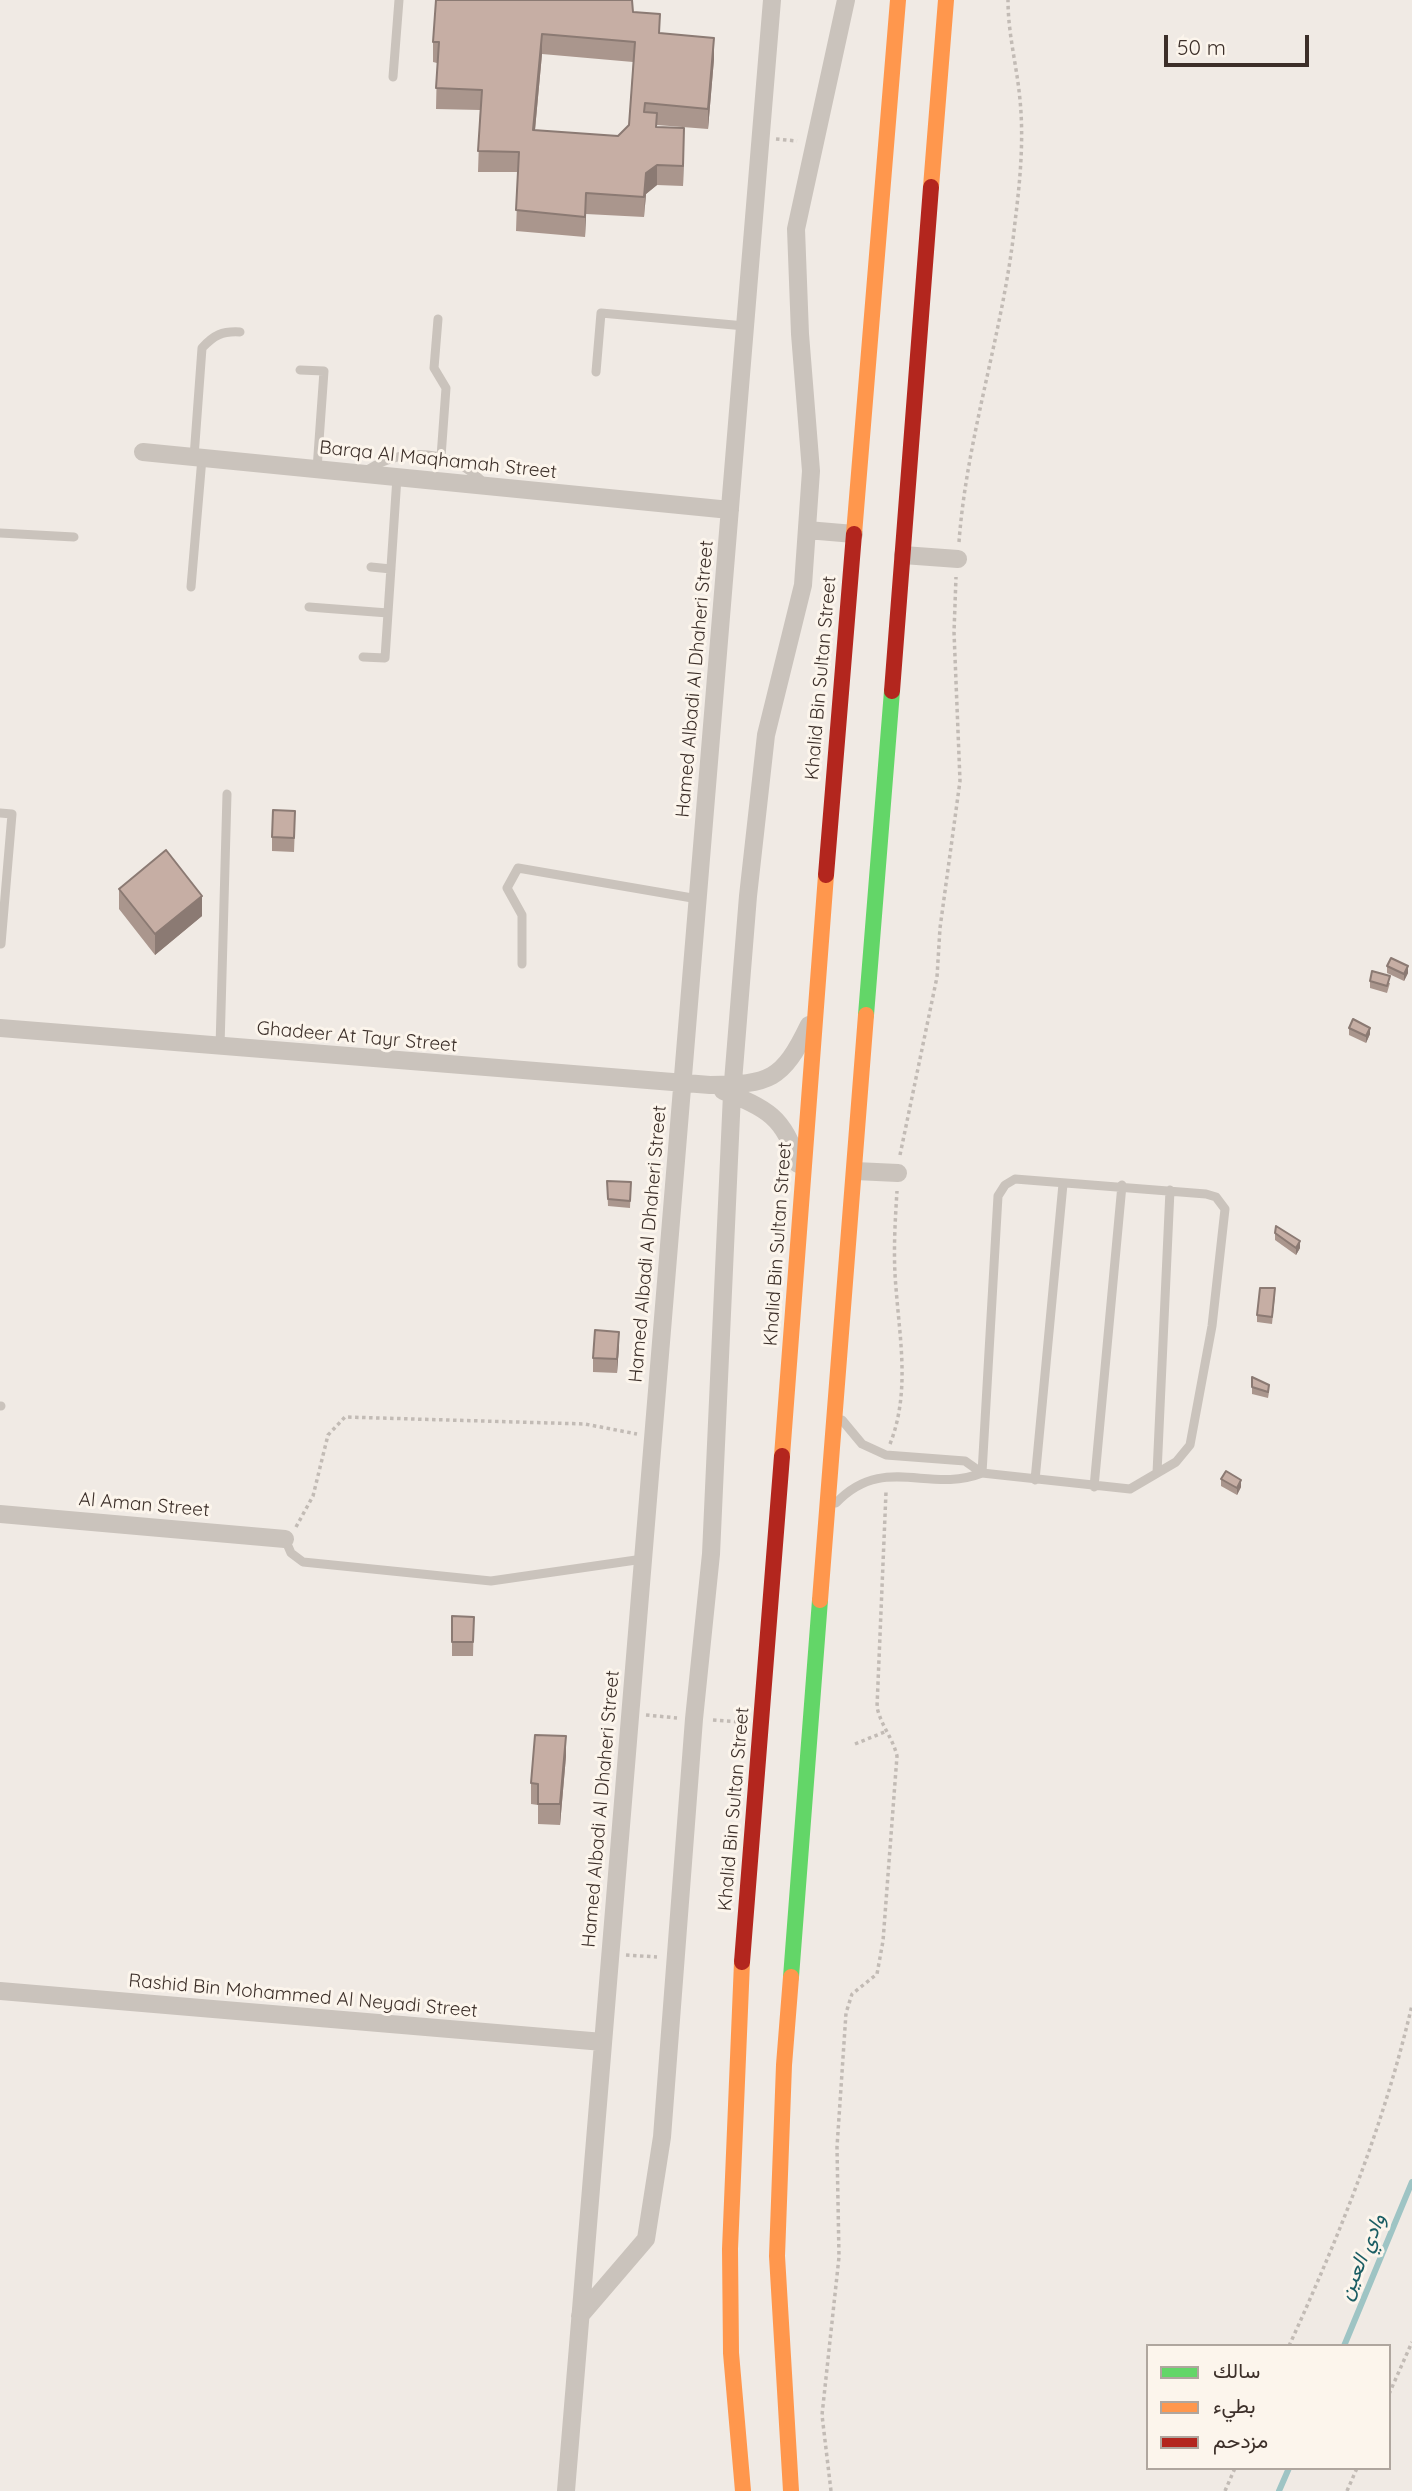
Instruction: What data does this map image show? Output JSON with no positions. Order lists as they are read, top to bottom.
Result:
{
  "streets": {
    "main road": ["Khalid Bin Sultan Street"],
    "street": [
      "Barqa Al Maqhamah Street",
      "Hamed Albadi Al Dhaheri Street",
      "Ghadeer At Tayr Street",
      "Al Aman Street",
      "Rashid Bin Mohammed Al Neyadi Street"
    ]
  },
  "crossings": [
    ["Barqa Al Maqhamah Street", "Hamed Albadi Al Dhaheri Street"],
    ["Khalid Bin Sultan Street", "Ghadeer At Tayr Street"],
    ["Hamed Albadi Al Dhaheri Street", "Ghadeer At Tayr Street"],
    ["Hamed Albadi Al Dhaheri Street", "Rashid Bin Mohammed Al Neyadi Street"]
  ],
  "water": ["وادي العين"],
  "legend": ["سالك", "بطيء", "مزدحم"],
  "scale_bar": "50 m"
}
